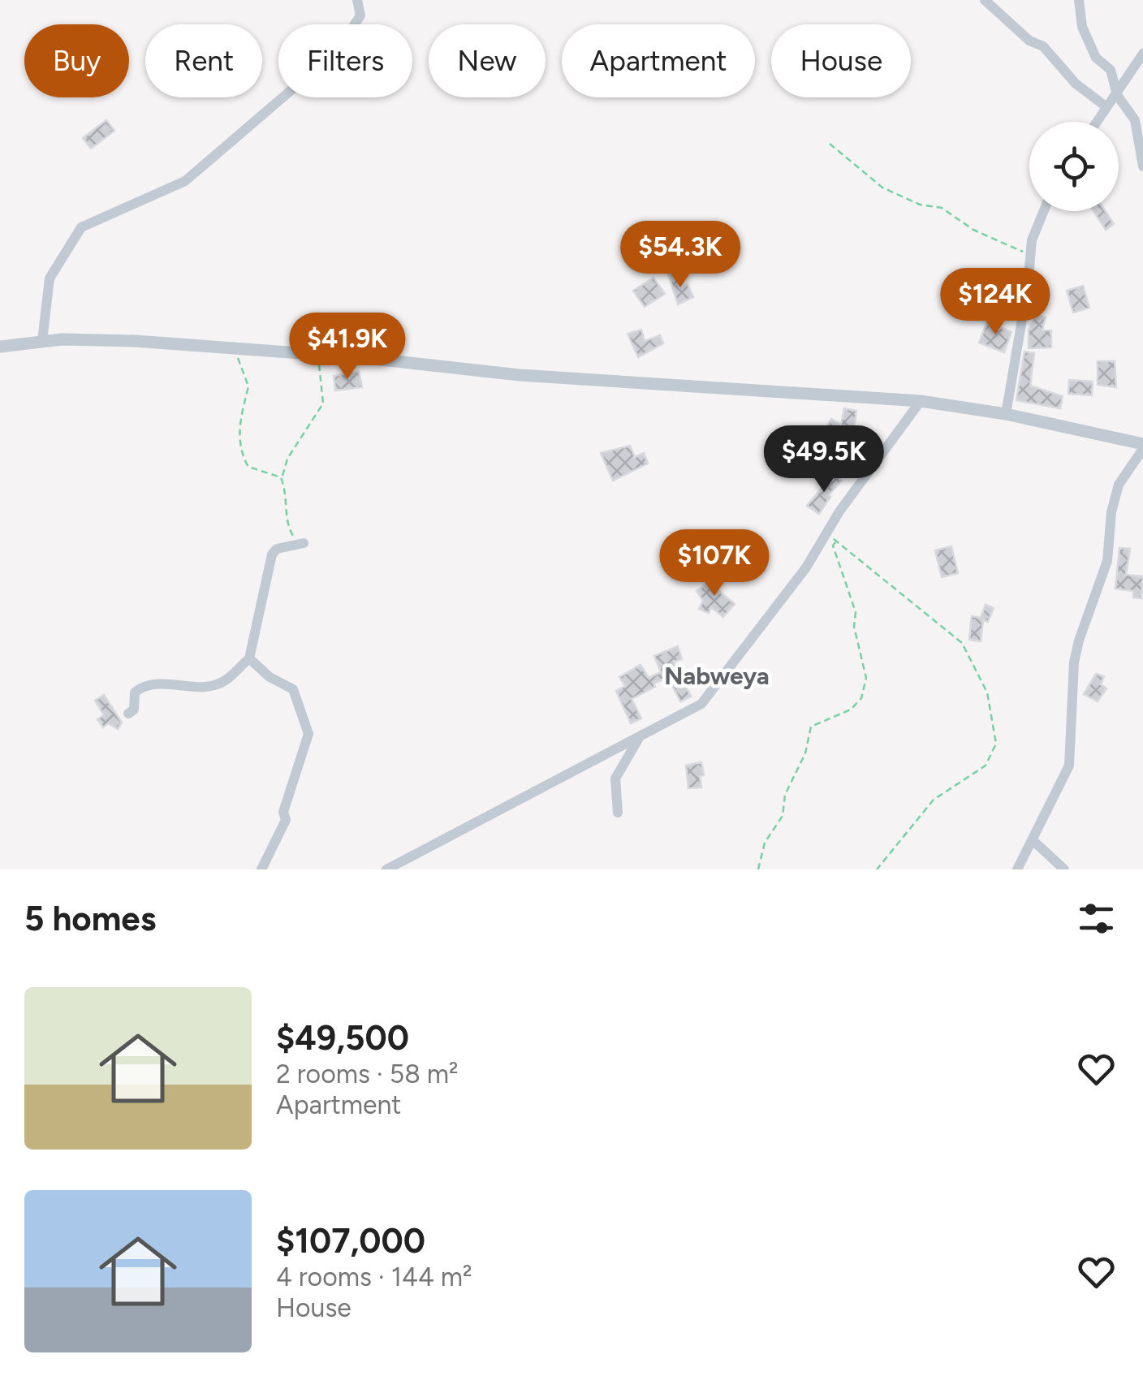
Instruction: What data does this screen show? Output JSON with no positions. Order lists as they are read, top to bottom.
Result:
{
  "districts": ["Nabweya"],
  "page": {
    "chip": [
      "Buy",
      "Rent",
      "Filters",
      "New",
      "Apartment",
      "House"
    ],
    "price": [
      "$54.3K",
      "$124K",
      "$41.9K",
      "$49.5K",
      "$107K"
    ],
    "heading": "5 homes",
    "list": [
      {
        "name": "$49,500",
        "note": "2 rooms · 58 m² · Apartment"
      },
      {
        "name": "$107,000",
        "note": "4 rooms · 144 m² · House"
      }
    ]
  }
}
